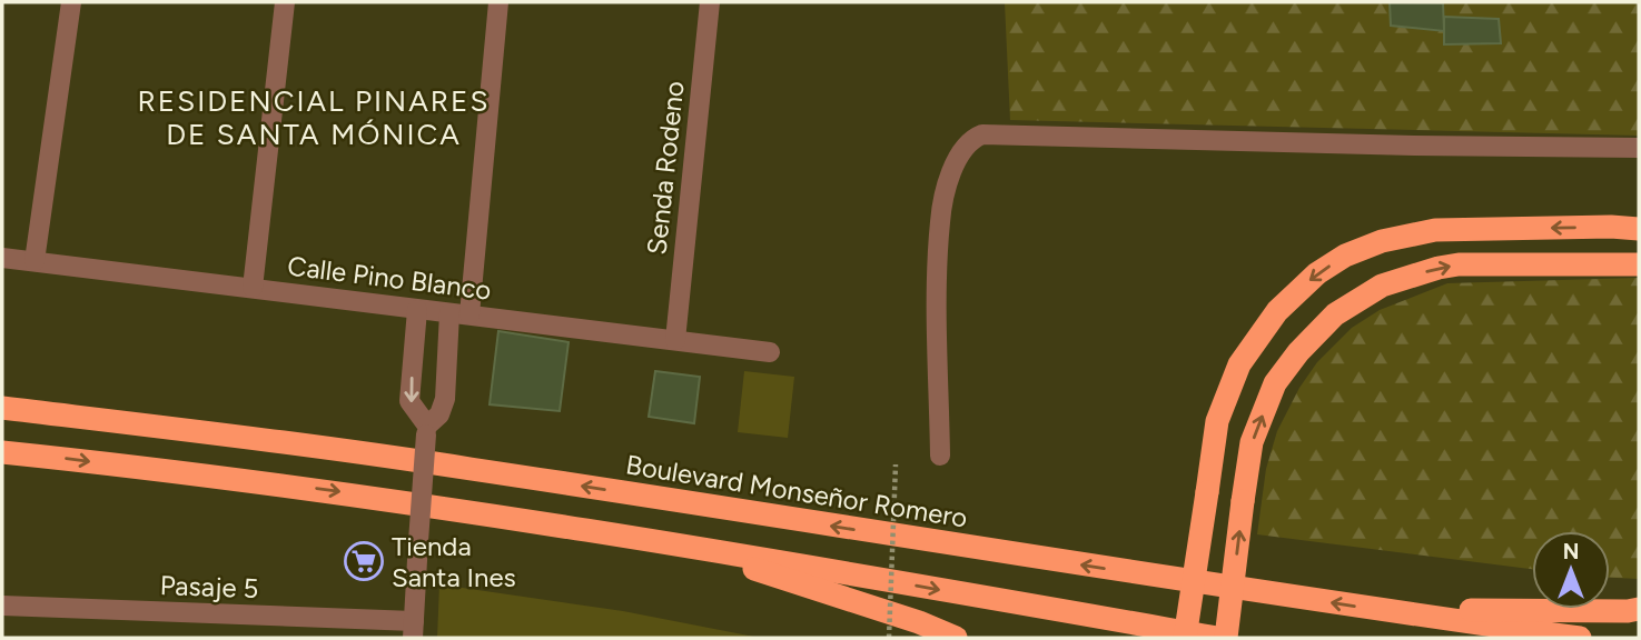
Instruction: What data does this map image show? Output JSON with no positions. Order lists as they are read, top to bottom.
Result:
{
  "streets": {
    "highway": ["Boulevard Monseñor Romero"],
    "street": ["Senda Rodeno", "Calle Pino Blanco", "Pasaje 5"]
  },
  "crossings": [
    ["Senda Rodeno", "Calle Pino Blanco"]
  ],
  "districts": ["RESIDENCIAL PINARES DE SANTA MÓNICA"],
  "places": {
    "supermarket": ["Tienda Santa Ines"]
  },
  "north": "top"
}
